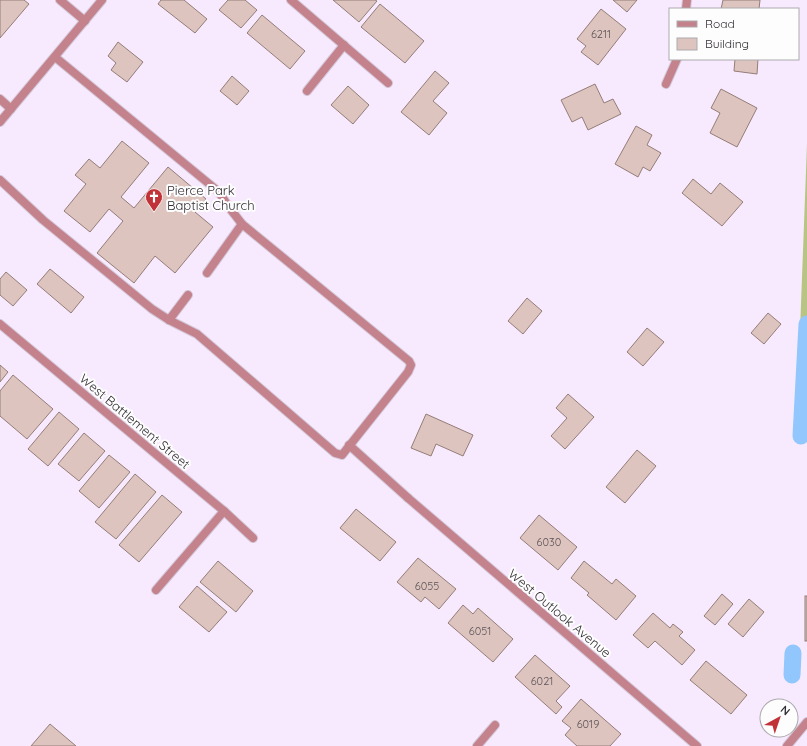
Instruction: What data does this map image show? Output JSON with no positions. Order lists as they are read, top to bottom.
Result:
{
  "streets": {
    "street": ["West Battlement Street", "West Outlook Avenue"]
  },
  "places": {
    "church": ["Pierce Park Baptist Church"]
  },
  "house_numbers": [
    "6211",
    "6030",
    "6055",
    "6051",
    "6021",
    "6019"
  ],
  "legend": ["Road", "Building"],
  "north": "top right"
}
